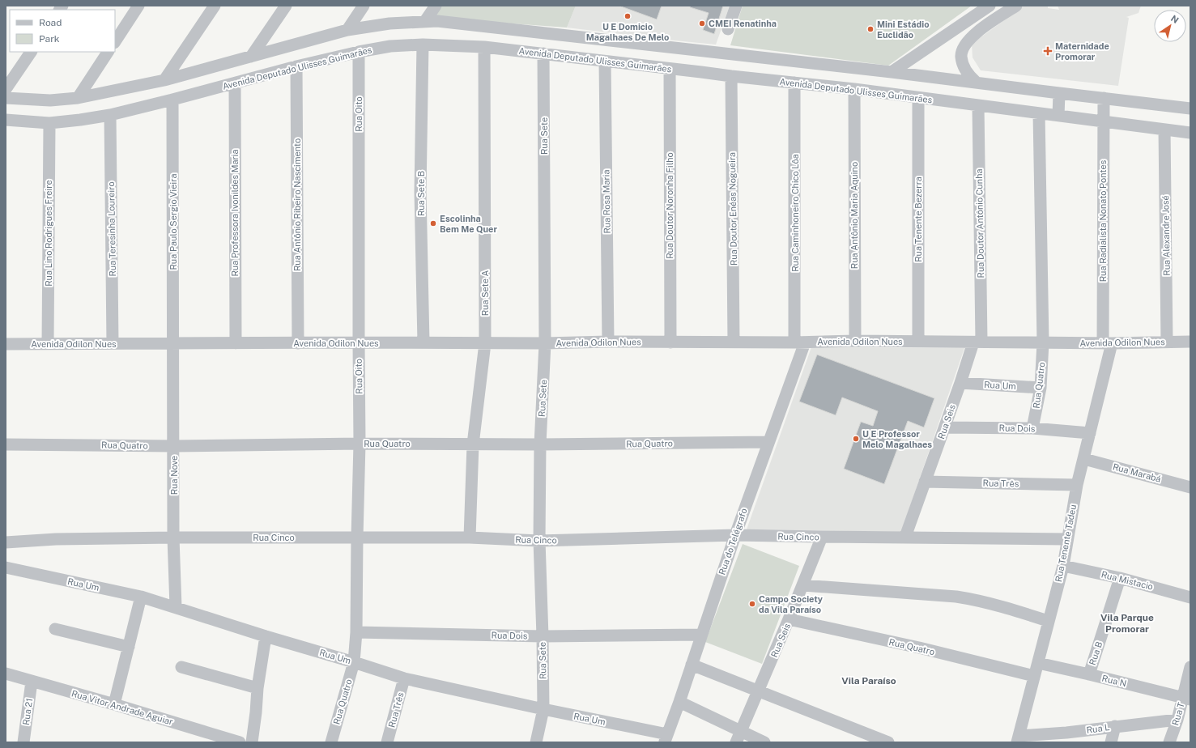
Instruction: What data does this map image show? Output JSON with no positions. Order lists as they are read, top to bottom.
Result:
{
  "streets": {
    "street": [
      "Avenida Deputado Ulisses Guimarães",
      "Rua Oito",
      "Rua Sete",
      "Rua Sete B",
      "Rua Rosa Maria",
      "Rua Antônio Ribeiro Nascimento",
      "Rua Doutor Noronha Filho",
      "Rua Doutor Enéas Nogueira",
      "Rua Professora Ivonildes Maria",
      "Rua Caminhoneiro Chico Lôa",
      "Rua Antônio Maria Aquino",
      "Rua Tenente Bezerra",
      "Rua Radialista Nonato Pontes",
      "Rua Paulo Sergio Vieira",
      "Rua Doutor Antônio Cunha",
      "Rua Teresinha Loureiro",
      "Rua Lino Rodrigues Freire",
      "Rua Alexandre José",
      "Rua Sete A",
      "Avenida Odilon Nues",
      "Rua Um",
      "Rua Quatro",
      "Rua Seis",
      "Rua Dois",
      "Rua Marabá",
      "Rua Nove",
      "Rua Três",
      "Rua Cinco",
      "Rua do Telégrafo",
      "Rua Tenente Tadeu",
      "Rua Mistacio",
      "Rua B",
      "Rua N",
      "Rua Vitor Andrade Aguiar",
      "Rua 21",
      "Rua T",
      "Rua L"
    ]
  },
  "crossings": [
    ["Avenida Deputado Ulisses Guimarães", "Rua Oito"],
    ["Avenida Deputado Ulisses Guimarães", "Rua Sete"],
    ["Avenida Deputado Ulisses Guimarães", "Rua Sete B"],
    ["Avenida Deputado Ulisses Guimarães", "Rua Rosa Maria"],
    ["Avenida Deputado Ulisses Guimarães", "Rua Antônio Ribeiro Nascimento"],
    ["Avenida Deputado Ulisses Guimarães", "Rua Doutor Noronha Filho"],
    ["Avenida Deputado Ulisses Guimarães", "Rua Doutor Enéas Nogueira"],
    ["Avenida Deputado Ulisses Guimarães", "Rua Professora Ivonildes Maria"],
    ["Avenida Deputado Ulisses Guimarães", "Rua Caminhoneiro Chico Lôa"],
    ["Avenida Deputado Ulisses Guimarães", "Rua Antônio Maria Aquino"],
    ["Avenida Deputado Ulisses Guimarães", "Rua Tenente Bezerra"],
    ["Avenida Deputado Ulisses Guimarães", "Rua Radialista Nonato Pontes"],
    ["Avenida Deputado Ulisses Guimarães", "Rua Paulo Sergio Vieira"],
    ["Avenida Deputado Ulisses Guimarães", "Rua Doutor Antônio Cunha"],
    ["Avenida Deputado Ulisses Guimarães", "Rua Teresinha Loureiro"],
    ["Avenida Deputado Ulisses Guimarães", "Rua Lino Rodrigues Freire"],
    ["Avenida Deputado Ulisses Guimarães", "Rua Alexandre José"],
    ["Avenida Deputado Ulisses Guimarães", "Rua Sete A"],
    ["Rua Oito", "Avenida Odilon Nues"],
    ["Rua Oito", "Rua Um"],
    ["Rua Oito", "Rua Quatro"],
    ["Rua Oito", "Rua Dois"],
    ["Rua Oito", "Rua Cinco"],
    ["Rua Sete", "Avenida Odilon Nues"],
    ["Rua Sete", "Rua Um"],
    ["Rua Sete", "Rua Quatro"],
    ["Rua Sete", "Rua Dois"],
    ["Rua Sete", "Rua Cinco"],
    ["Rua Sete B", "Avenida Odilon Nues"],
    ["Rua Rosa Maria", "Avenida Odilon Nues"],
    ["Rua Antônio Ribeiro Nascimento", "Avenida Odilon Nues"],
    ["Rua Doutor Noronha Filho", "Avenida Odilon Nues"],
    ["Rua Doutor Enéas Nogueira", "Avenida Odilon Nues"],
    ["Rua Professora Ivonildes Maria", "Avenida Odilon Nues"],
    ["Rua Caminhoneiro Chico Lôa", "Avenida Odilon Nues"],
    ["Rua Caminhoneiro Chico Lôa", "Rua do Telégrafo"],
    ["Rua Antônio Maria Aquino", "Avenida Odilon Nues"],
    ["Rua Tenente Bezerra", "Avenida Odilon Nues"],
    ["Rua Radialista Nonato Pontes", "Avenida Odilon Nues"],
    ["Rua Radialista Nonato Pontes", "Rua Tenente Tadeu"],
    ["Rua Paulo Sergio Vieira", "Avenida Odilon Nues"],
    ["Rua Paulo Sergio Vieira", "Rua Nove"],
    ["Rua Doutor Antônio Cunha", "Avenida Odilon Nues"],
    ["Rua Doutor Antônio Cunha", "Rua Seis"],
    ["Rua Teresinha Loureiro", "Avenida Odilon Nues"],
    ["Rua Lino Rodrigues Freire", "Avenida Odilon Nues"],
    ["Rua Alexandre José", "Avenida Odilon Nues"],
    ["Rua Sete A", "Avenida Odilon Nues"],
    ["Rua Sete A", "Rua Quatro"],
    ["Rua Sete A", "Rua Cinco"],
    ["Avenida Odilon Nues", "Rua Quatro"],
    ["Avenida Odilon Nues", "Rua Seis"],
    ["Avenida Odilon Nues", "Rua Nove"],
    ["Avenida Odilon Nues", "Rua do Telégrafo"],
    ["Avenida Odilon Nues", "Rua Tenente Tadeu"],
    ["Rua Um", "Rua Quatro"],
    ["Rua Um", "Rua Seis"],
    ["Rua Um", "Rua Nove"],
    ["Rua Um", "Rua Três"],
    ["Rua Um", "Rua do Telégrafo"],
    ["Rua Quatro", "Rua Seis"],
    ["Rua Quatro", "Rua Dois"],
    ["Rua Quatro", "Rua Nove"],
    ["Rua Quatro", "Rua do Telégrafo"],
    ["Rua Quatro", "Rua Tenente Tadeu"],
    ["Rua Seis", "Rua Dois"],
    ["Rua Seis", "Rua Três"],
    ["Rua Seis", "Rua Cinco"],
    ["Rua Dois", "Rua do Telégrafo"],
    ["Rua Dois", "Rua Tenente Tadeu"],
    ["Rua Marabá", "Rua Tenente Tadeu"],
    ["Rua Nove", "Rua Cinco"],
    ["Rua Três", "Rua Tenente Tadeu"],
    ["Rua Cinco", "Rua do Telégrafo"],
    ["Rua Cinco", "Rua Tenente Tadeu"],
    ["Rua Tenente Tadeu", "Rua Mistacio"],
    ["Rua Tenente Tadeu", "Rua N"],
    ["Rua Tenente Tadeu", "Rua L"],
    ["Rua Mistacio", "Rua B"],
    ["Rua B", "Rua N"],
    ["Rua N", "Rua T"],
    ["Rua Vitor Andrade Aguiar", "Rua 21"],
    ["Rua T", "Rua L"]
  ],
  "districts": ["Vila Parque Promorar", "Vila Paraíso"],
  "places": {
    "other": [
      "U E Domicio Magalhaes De Melo",
      "CMEI Renatinha",
      "Mini Estádio Euclidão",
      "Escolinha Bem Me Quer",
      "U E Professor Melo Magalhaes",
      "Campo Society da Vila Paraíso"
    ],
    "health": ["Maternidade Promorar"]
  },
  "legend": ["Road", "Park"],
  "north": "top right"
}
